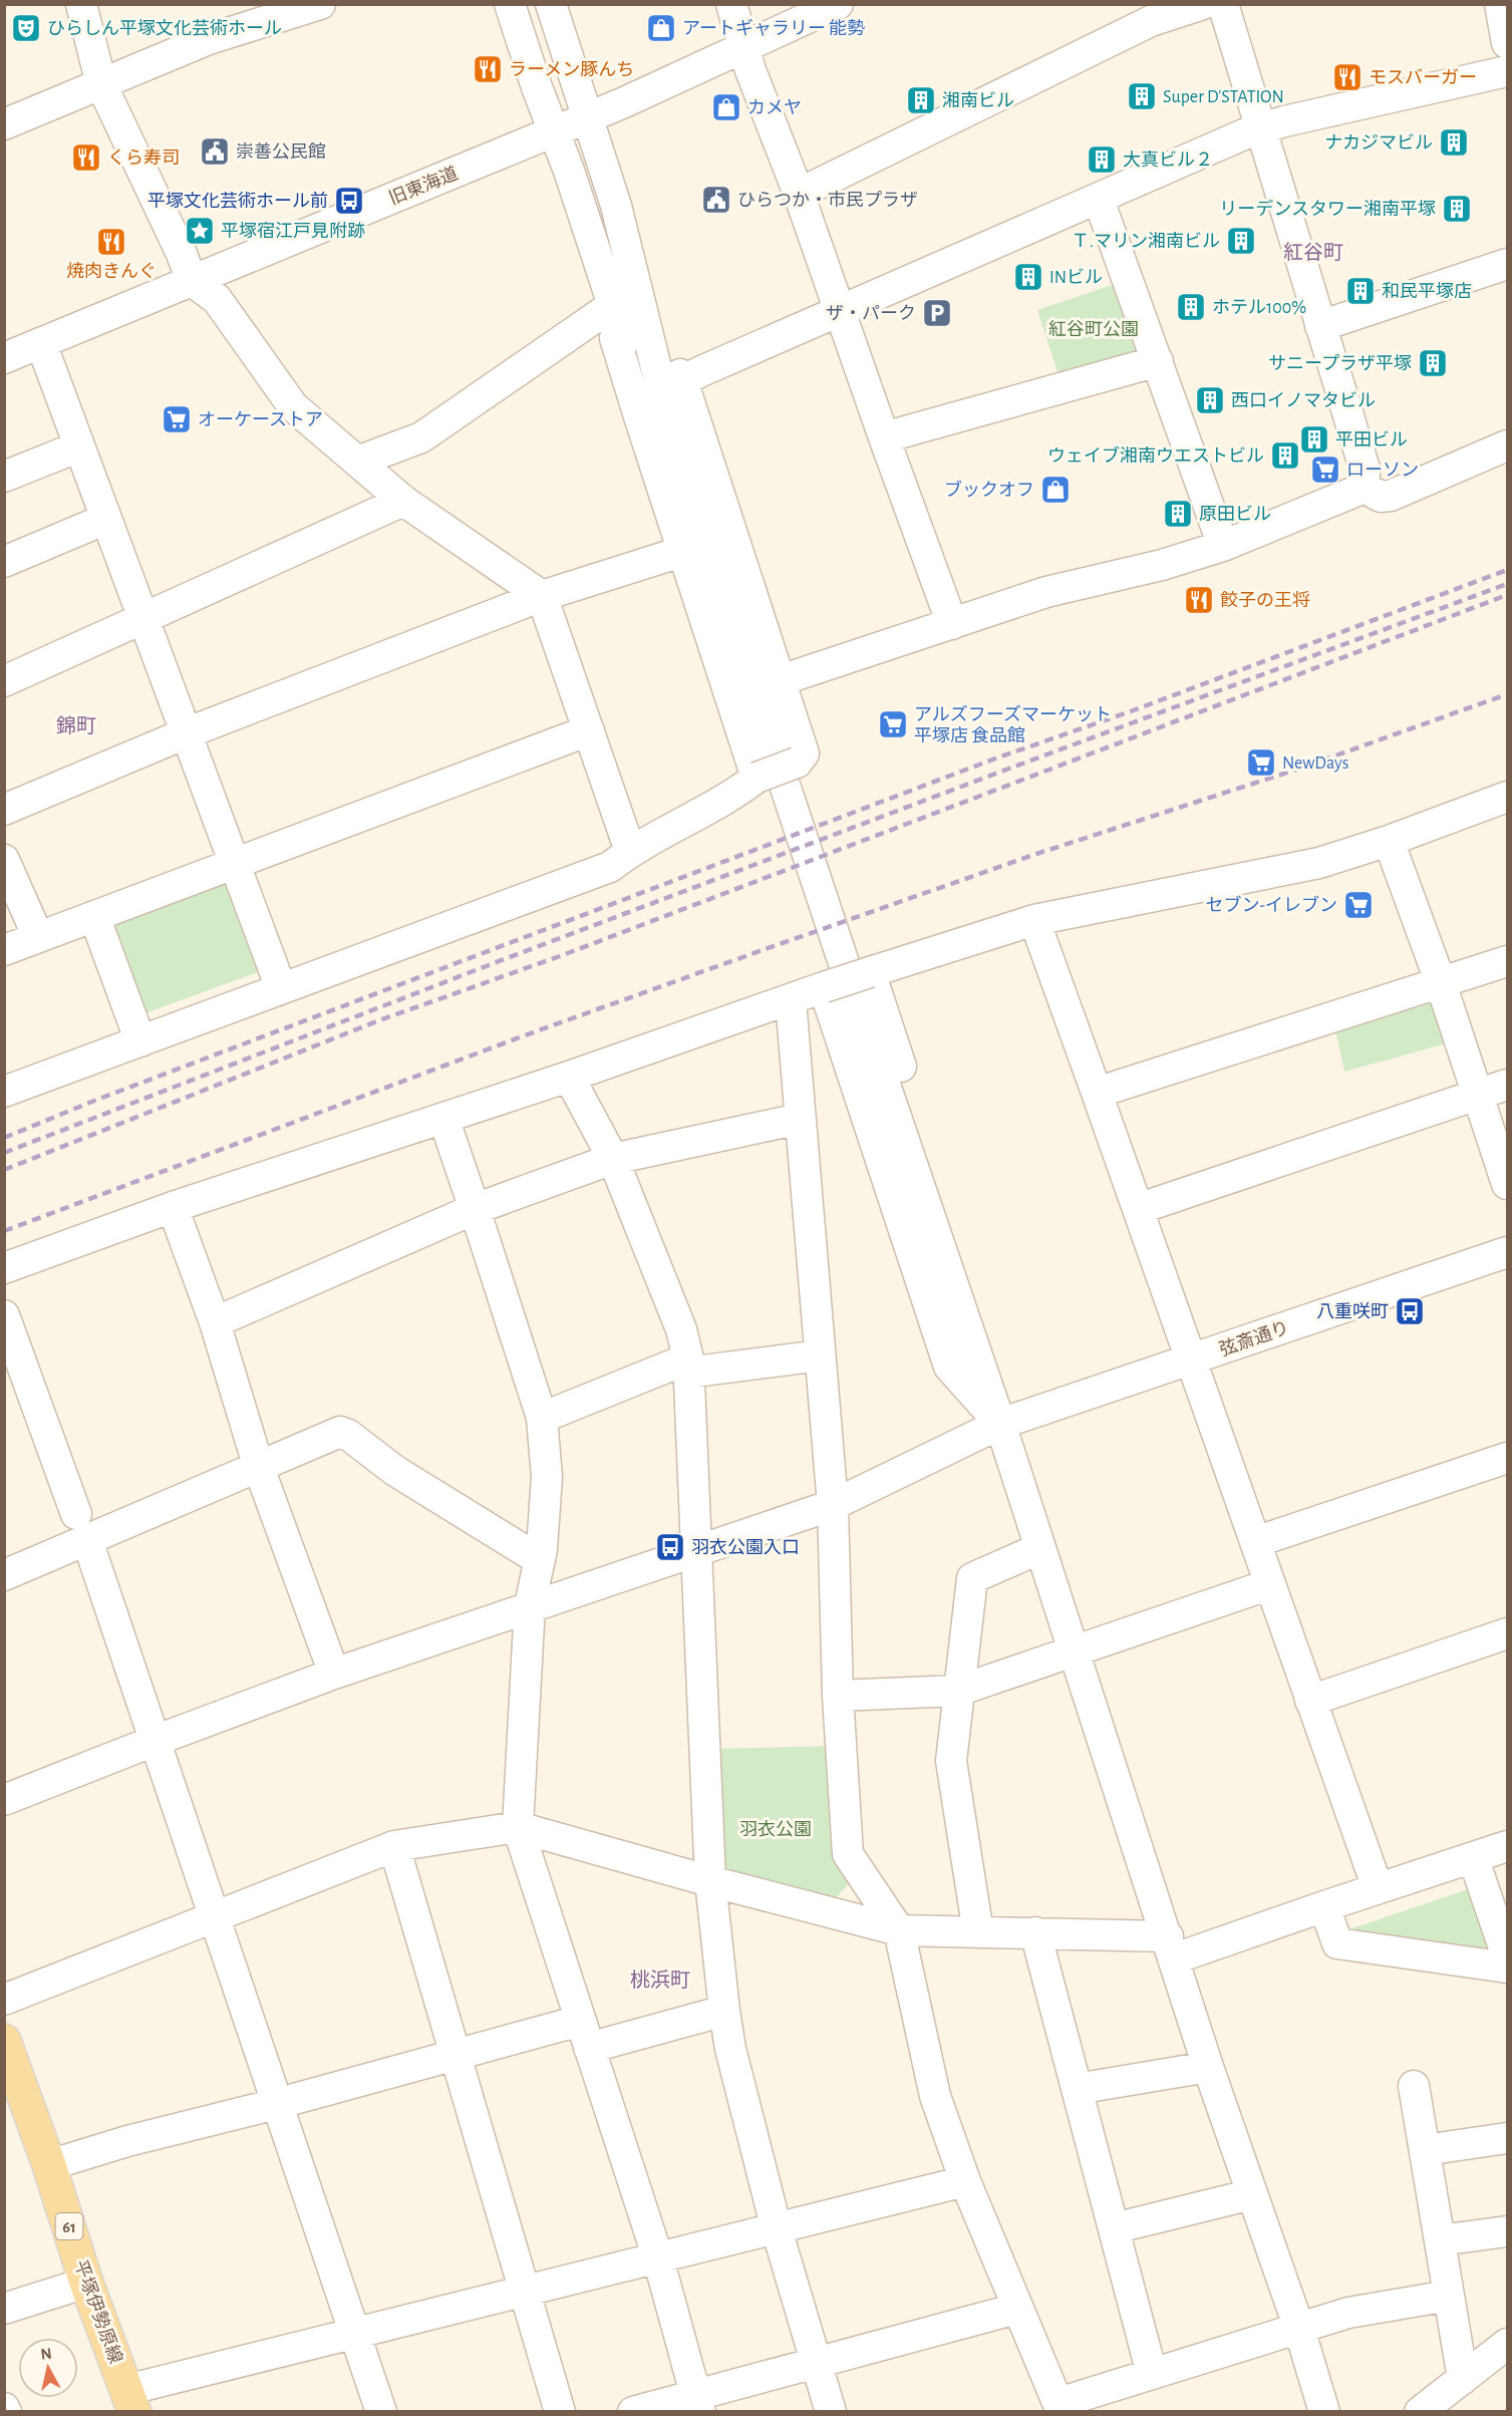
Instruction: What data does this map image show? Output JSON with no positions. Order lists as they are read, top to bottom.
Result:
{
  "streets": {
    "main road": ["61", "平塚伊勢原線"],
    "street": ["旧東海道", "弦斎通り"]
  },
  "districts": ["紅谷町", "錦町", "桃浜町"],
  "parks": ["紅谷町公園", "羽衣公園"],
  "places": {
    "theatre": ["ひらしん平塚文化芸術ホール"],
    "shop": ["アートギャラリー 能勢", "カメヤ", "ブックオフ"],
    "restaurant": [
      "ラーメン豚んち",
      "モスバーガー",
      "くら寿司",
      "焼肉きんぐ",
      "餃子の王将"
    ],
    "building": [
      "Super D'STATION",
      "湘南ビル",
      "ナカジマビル",
      "大真ビル２",
      "リーデンスタワー湘南平塚",
      "Ｔ.マリン湘南ビル",
      "INビル",
      "和民平塚店",
      "ホテル100%",
      "サニープラザ平塚",
      "西口イノマタビル",
      "平田ビル",
      "ウェイブ湘南ウエストビル",
      "原田ビル"
    ],
    "public building": ["崇善公民館", "ひらつか・市民プラザ"],
    "bus stop": ["平塚文化芸術ホール前", "八重咲町", "羽衣公園入口"],
    "place": ["平塚宿江戸見附跡"],
    "parking": ["ザ・パーク"],
    "supermarket": [
      "オーケーストア",
      "ローソン",
      "アルズフーズマーケット 平塚店 食品館",
      "NewDays",
      "セブン-イレブン"
    ]
  },
  "north": "top"
}
